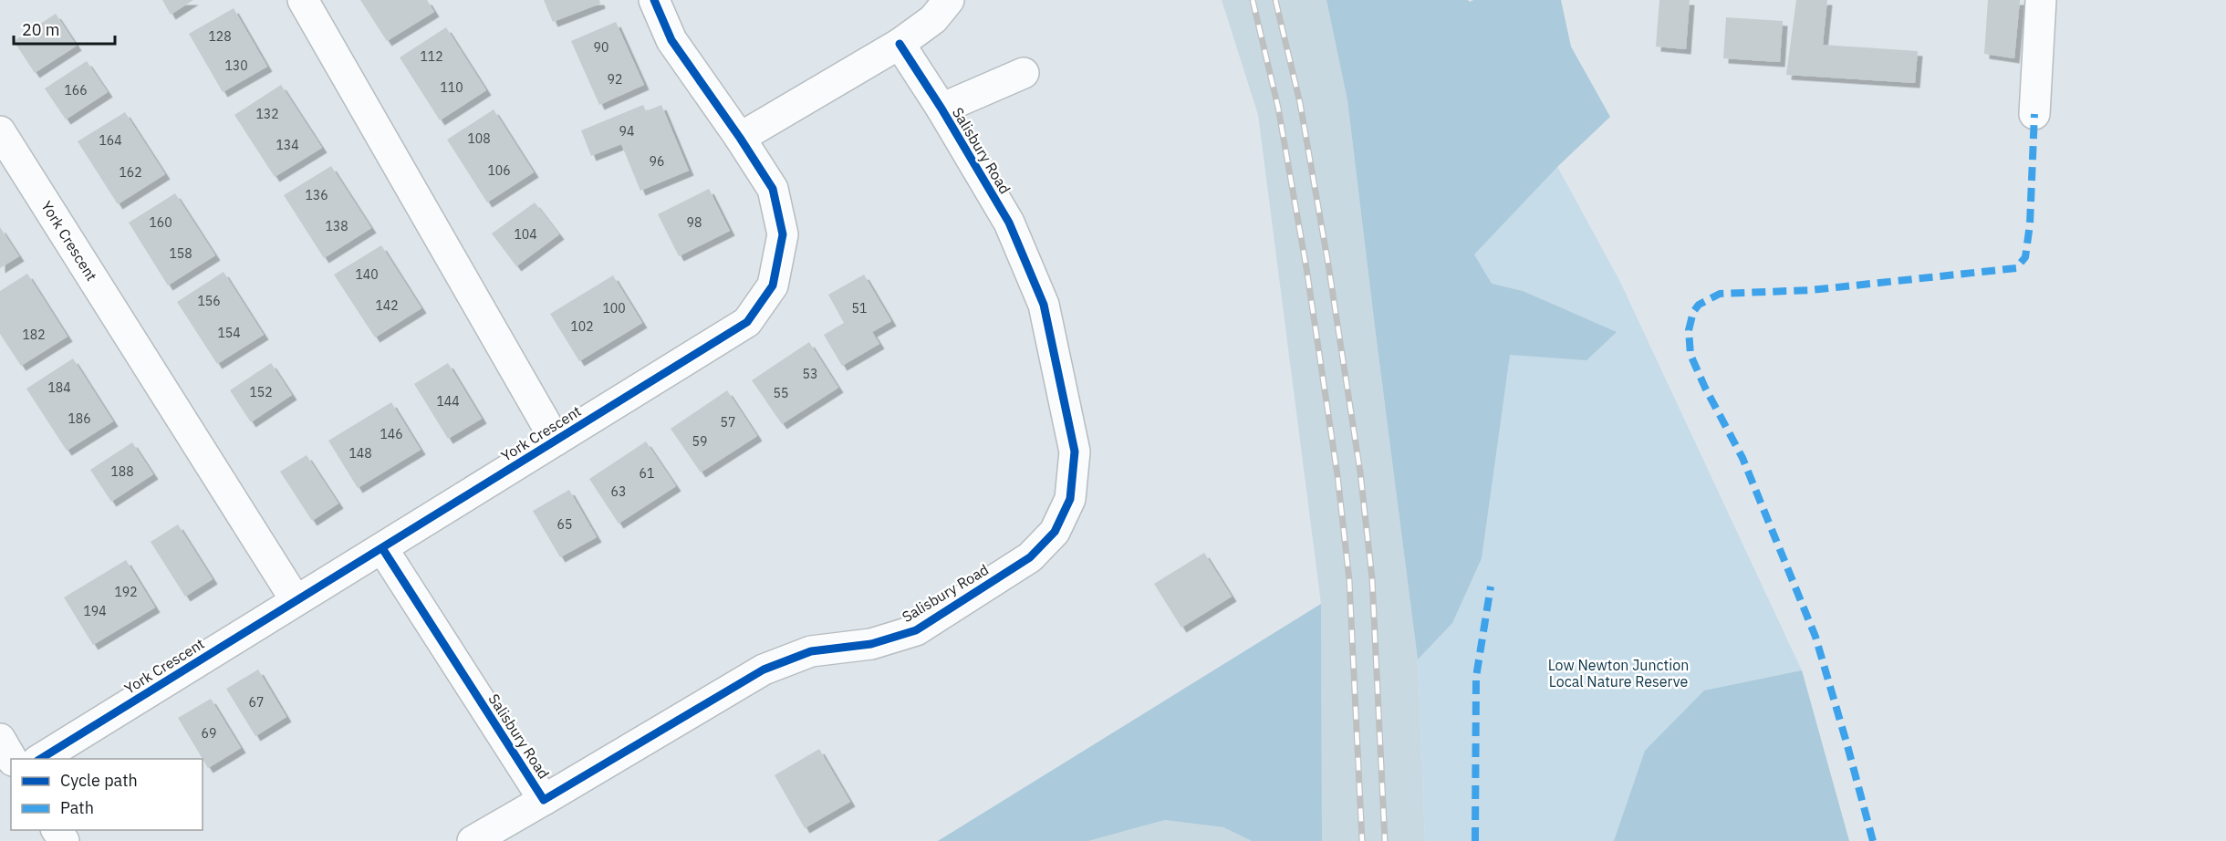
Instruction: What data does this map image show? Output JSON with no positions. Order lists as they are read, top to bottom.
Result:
{
  "streets": {
    "street": ["Salisbury Road", "York Crescent"]
  },
  "crossings": [
    ["Salisbury Road", "York Crescent"]
  ],
  "parks": ["Low Newton Junction Local Nature Reserve"],
  "house_numbers": [
    "128",
    "90",
    "112",
    "130",
    "92",
    "110",
    "166",
    "132",
    "94",
    "108",
    "164",
    "134",
    "96",
    "106",
    "162",
    "136",
    "160",
    "98",
    "138",
    "104",
    "158",
    "140",
    "156",
    "142",
    "100",
    "51",
    "102",
    "154",
    "182",
    "53",
    "184",
    "152",
    "55",
    "144",
    "186",
    "57",
    "146",
    "59",
    "148",
    "188",
    "61",
    "63",
    "65",
    "192",
    "194",
    "67",
    "69"
  ],
  "legend": ["Cycle path", "Path"],
  "scale_bar": "20 m"
}
